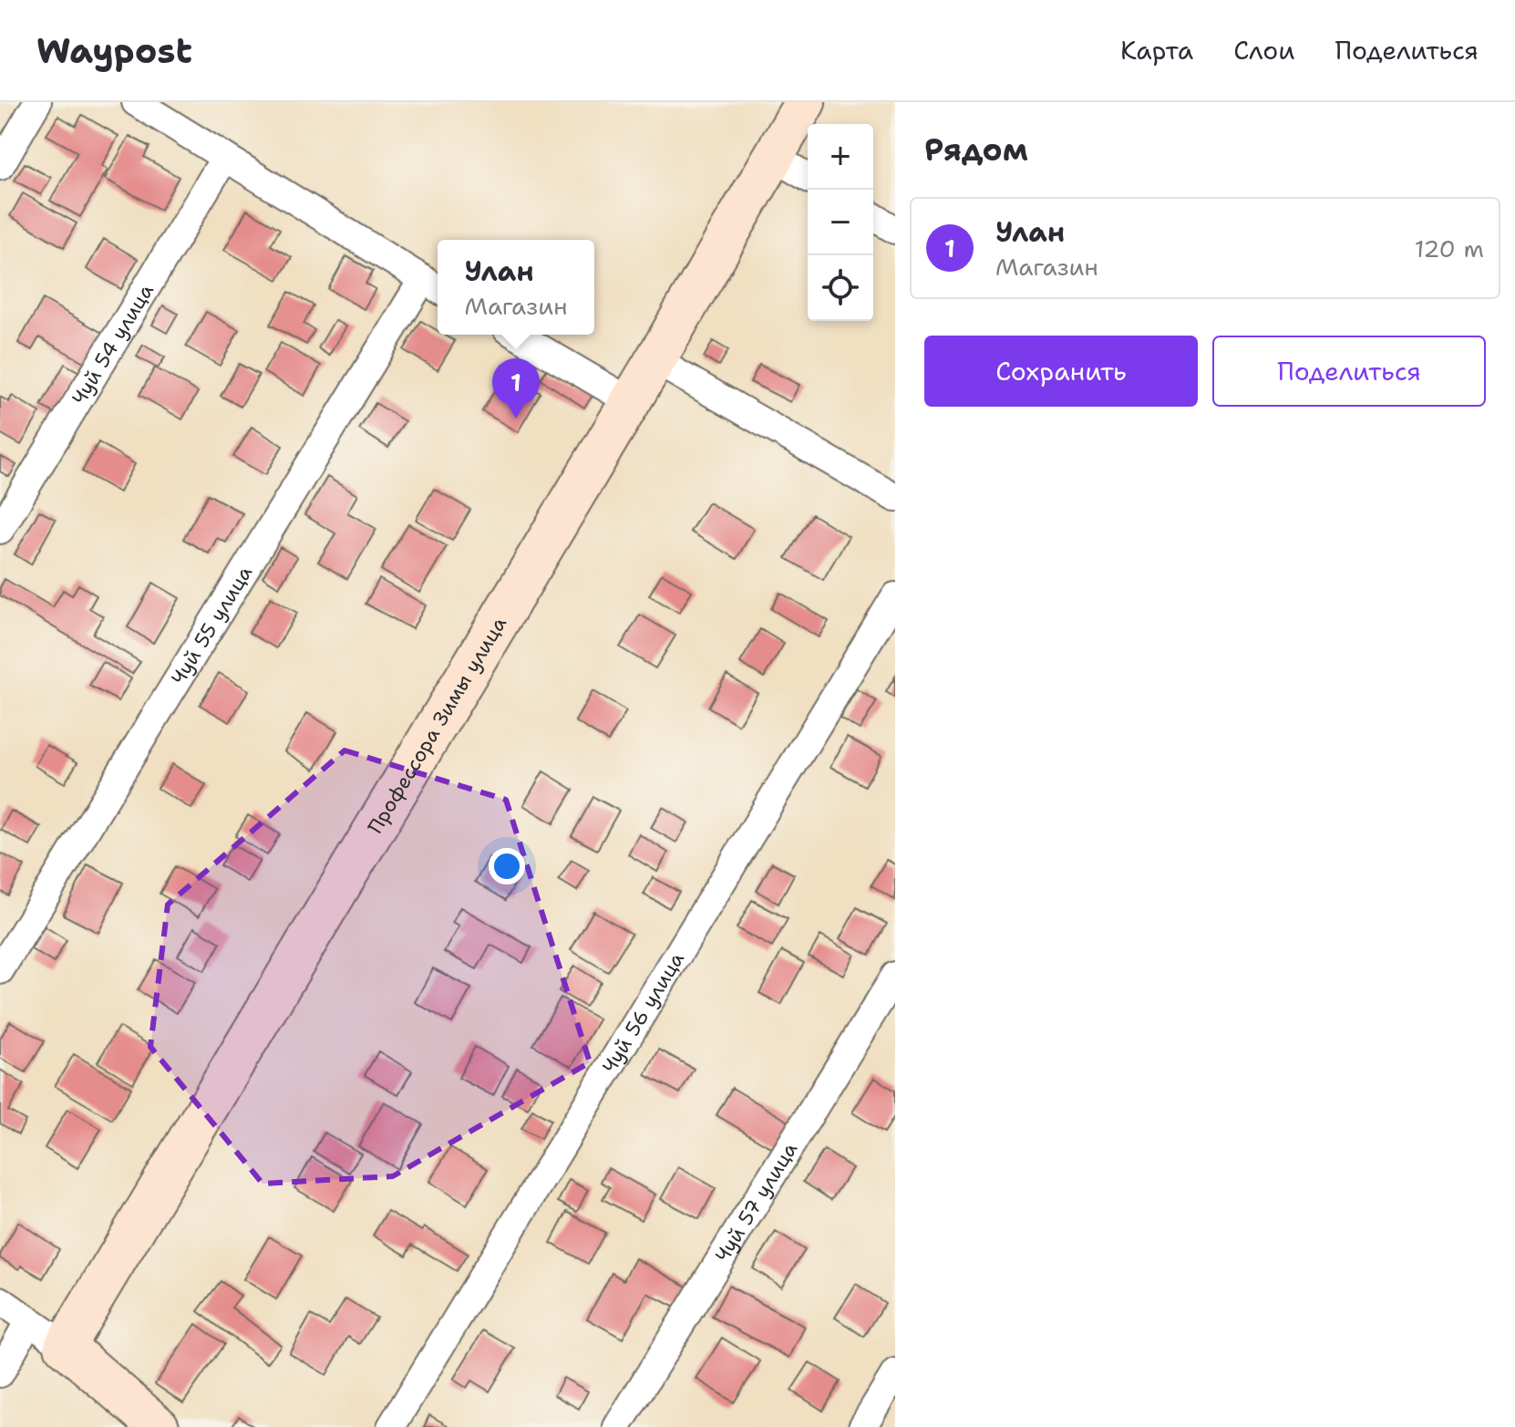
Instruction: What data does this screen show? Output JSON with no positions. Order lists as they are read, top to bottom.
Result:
{
  "streets": {
    "street": [
      "Чуй 54 улица",
      "Чуй 55 улица",
      "Профессора Зимы улица",
      "Чуй 56 улица",
      "Чуй 57 улица"
    ]
  },
  "page": {
    "header": "Waypost",
    "nav": ["Карта", "Слои", "Поделиться"],
    "heading": "Рядом",
    "map_buttons": ["+", "−"],
    "list": [
      {
        "mark": "1",
        "name": "Улан",
        "note": "Магазин",
        "value": "120 m"
      }
    ],
    "popup": ["Улан", "Магазин"],
    "buttons": ["Сохранить", "Поделиться"],
    "pins": "1"
  }
}
